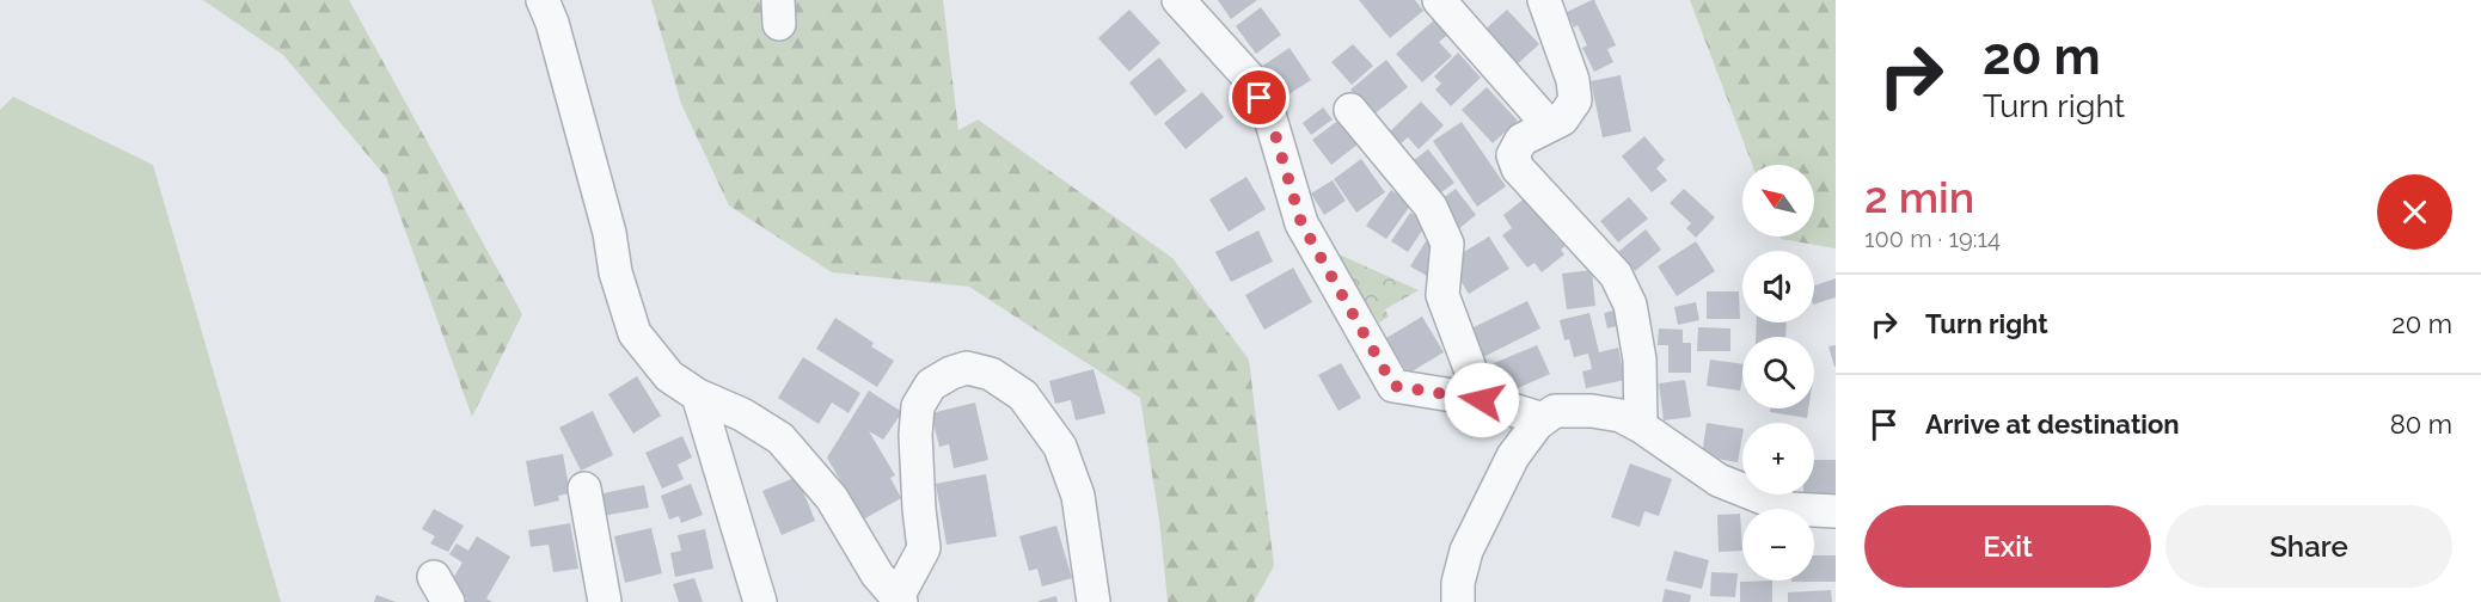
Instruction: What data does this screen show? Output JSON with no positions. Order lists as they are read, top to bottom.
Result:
{
  "north": "top left",
  "page": {
    "turn": ["20 m", "Turn right"],
    "heading": ["2 min", "100 m · 19:14"],
    "map_buttons": ["+", "−"],
    "list": [
      {
        "name": "Turn right",
        "value": "20 m"
      },
      {
        "name": "Arrive at destination",
        "value": "80 m"
      }
    ],
    "buttons": ["Exit", "Share"]
  }
}
